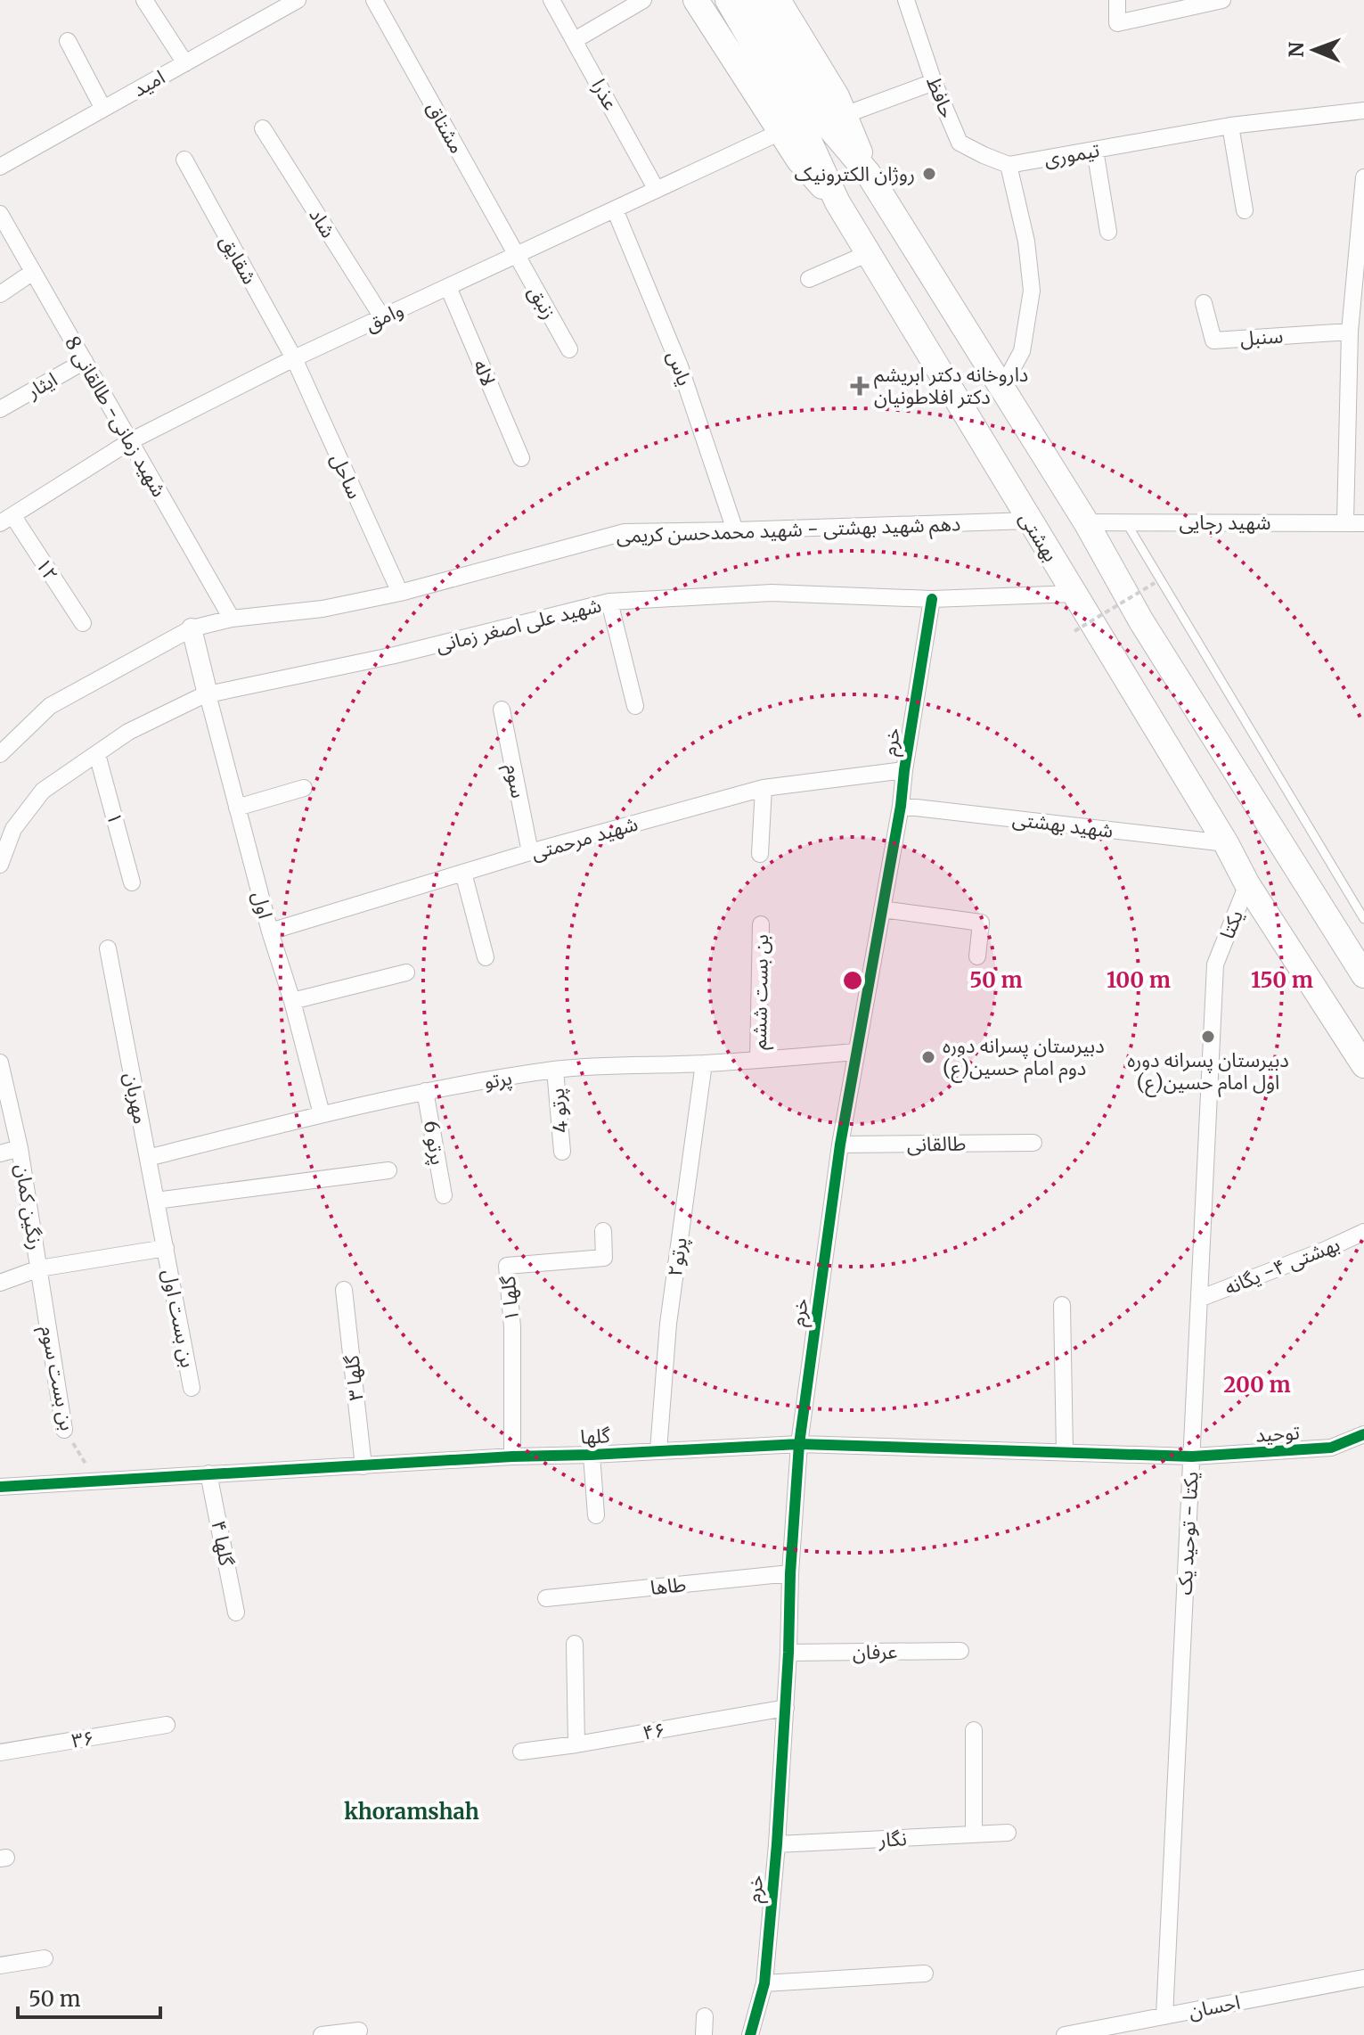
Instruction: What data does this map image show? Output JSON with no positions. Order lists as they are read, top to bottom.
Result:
{
  "streets": {
    "main road": ["بهشتی"],
    "street": [
      "امید",
      "عذرا",
      "حافظ",
      "مشتاق",
      "تیموری",
      "شاد",
      "شقایق",
      "زنبق",
      "وامق",
      "سنبل",
      "یاس",
      "لاله",
      "ایثار",
      "شهید زمانی- طالقانی 8",
      "ساحل",
      "شهید رجایی",
      "دهم شهید بهشتی - شهید محمدحسن کریمی",
      "۱۲",
      "شهید علی اصغر زمانی",
      "خرم",
      "سوم",
      "۱",
      "شهید بهشتی",
      "شهید مرحمتی",
      "اول",
      "یکتا",
      "بن بست ششم",
      "پرتو",
      "مهربان",
      "پرتو 4",
      "پرتو 6",
      "طالقانی",
      "رنگین کمان",
      "پرتو۲",
      "بهشتی ۴- یگانه",
      "گلها ۱",
      "بن بست اول",
      "بن بست سوم",
      "گلها ۳",
      "توحید",
      "گلها",
      "یکتا - توحید یک",
      "گلها ۴",
      "طاها",
      "عرفان",
      "۴۶",
      "۳۶",
      "نگار",
      "احسان"
    ]
  },
  "crossings": [
    ["عذرا", "وامق"],
    ["حافظ", "تیموری"],
    ["مشتاق", "زنبق"],
    ["مشتاق", "وامق"],
    ["شاد", "وامق"],
    ["شقایق", "وامق"],
    ["شقایق", "ساحل"],
    ["زنبق", "وامق"],
    ["وامق", "یاس"],
    ["وامق", "لاله"],
    ["وامق", "شهید زمانی- طالقانی 8"],
    ["وامق", "ساحل"],
    ["وامق", "۱۲"],
    ["یاس", "دهم شهید بهشتی - شهید محمدحسن کریمی"],
    ["ایثار", "شهید زمانی- طالقانی 8"],
    ["شهید زمانی- طالقانی 8", "دهم شهید بهشتی - شهید محمدحسن کریمی"],
    ["ساحل", "دهم شهید بهشتی - شهید محمدحسن کریمی"],
    ["دهم شهید بهشتی - شهید محمدحسن کریمی", "بهشتی"],
    ["بهشتی", "شهید علی اصغر زمانی"],
    ["بهشتی", "شهید بهشتی"],
    ["بهشتی", "یکتا"],
    ["شهید علی اصغر زمانی", "خرم"],
    ["شهید علی اصغر زمانی", "۱"],
    ["شهید علی اصغر زمانی", "اول"],
    ["خرم", "شهید بهشتی"],
    ["خرم", "شهید مرحمتی"],
    ["خرم", "پرتو"],
    ["خرم", "طالقانی"],
    ["خرم", "گلها"],
    ["خرم", "طاها"],
    ["خرم", "عرفان"],
    ["خرم", "۴۶"],
    ["خرم", "نگار"],
    ["سوم", "شهید مرحمتی"],
    ["شهید مرحمتی", "اول"],
    ["اول", "پرتو"],
    ["یکتا", "یکتا - توحید یک"],
    ["بن بست ششم", "پرتو"],
    ["پرتو", "مهربان"],
    ["پرتو", "پرتو 4"],
    ["پرتو", "پرتو 6"],
    ["پرتو", "پرتو۲"],
    ["مهربان", "بن بست اول"],
    ["رنگین کمان", "بن بست سوم"],
    ["پرتو۲", "گلها"],
    ["بهشتی ۴- یگانه", "یکتا - توحید یک"],
    ["گلها ۱", "گلها"],
    ["بن بست سوم", "گلها"],
    ["گلها ۳", "گلها"],
    ["توحید", "گلها"],
    ["توحید", "یکتا - توحید یک"],
    ["گلها", "یکتا - توحید یک"],
    ["گلها", "گلها ۴"],
    ["یکتا - توحید یک", "احسان"]
  ],
  "districts": ["khoramshah"],
  "places": {
    "other": ["روژان الکترونیک", "دبیرستان پسرانه دوره اول امام حسین(ع)", "دبیرستان پسرانه دوره دوم امام حسین(ع)"],
    "health": ["داروخانه دکتر ابریشم دکتر افلاطونیان"]
  },
  "scale_bar": "50 m",
  "north": "left",
  "rings": [
    "50 m",
    "100 m",
    "150 m",
    "200 m"
  ]
}
